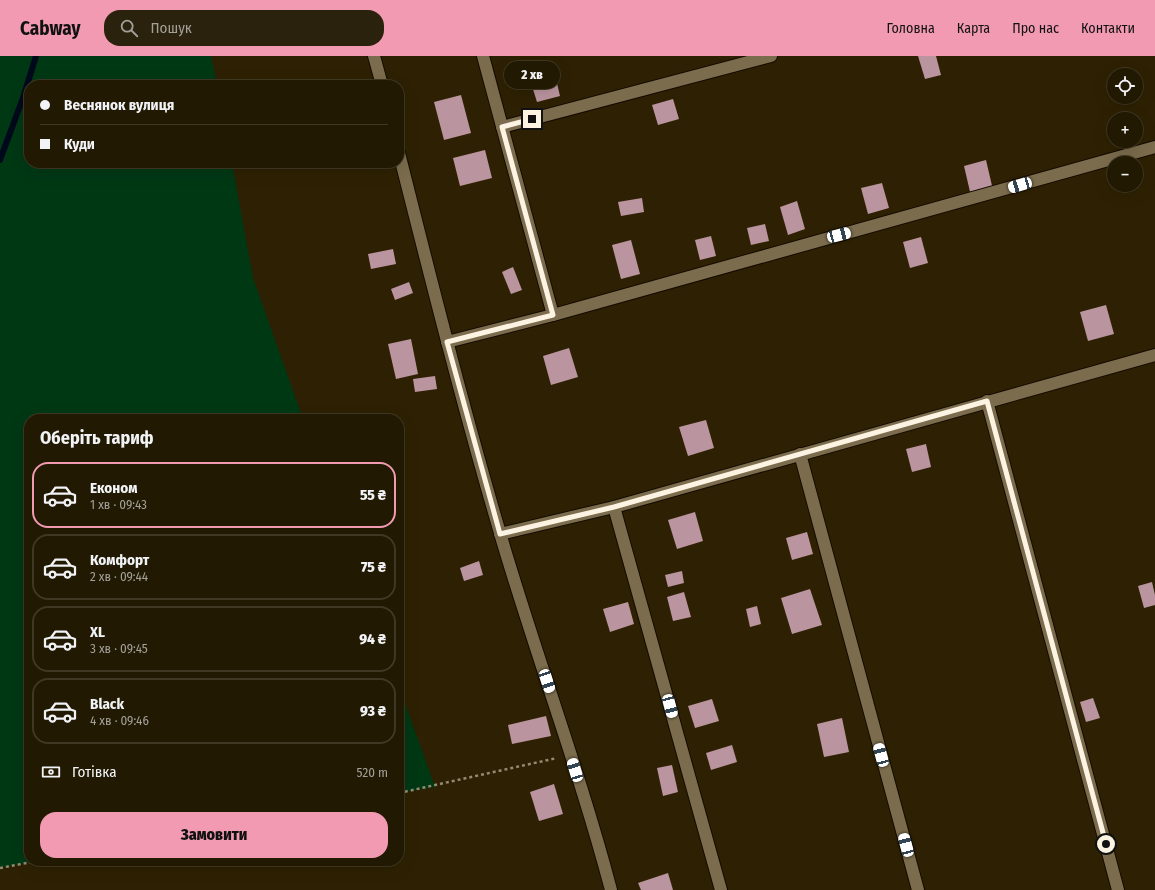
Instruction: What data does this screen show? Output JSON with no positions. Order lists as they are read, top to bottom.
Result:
{
  "page": {
    "header": "Cabway",
    "search": "Пошук",
    "nav": [
      "Головна",
      "Карта",
      "Про нас",
      "Контакти"
    ],
    "bubble": "2 хв",
    "map_buttons": ["+", "−"],
    "banner": ["Веснянок вулиця", "Куди"],
    "heading": "Оберіть тариф",
    "list": [
      {
        "name": "Економ",
        "note": "1 хв · 09:43",
        "value": "55 ₴"
      },
      {
        "name": "Комфорт",
        "note": "2 хв · 09:44",
        "value": "75 ₴"
      },
      {
        "name": "XL",
        "note": "3 хв · 09:45",
        "value": "94 ₴"
      },
      {
        "name": "Black",
        "note": "4 хв · 09:46",
        "value": "93 ₴"
      }
    ],
    "pay": ["Готівка", "520 m"],
    "buttons": "Замовити"
  }
}
